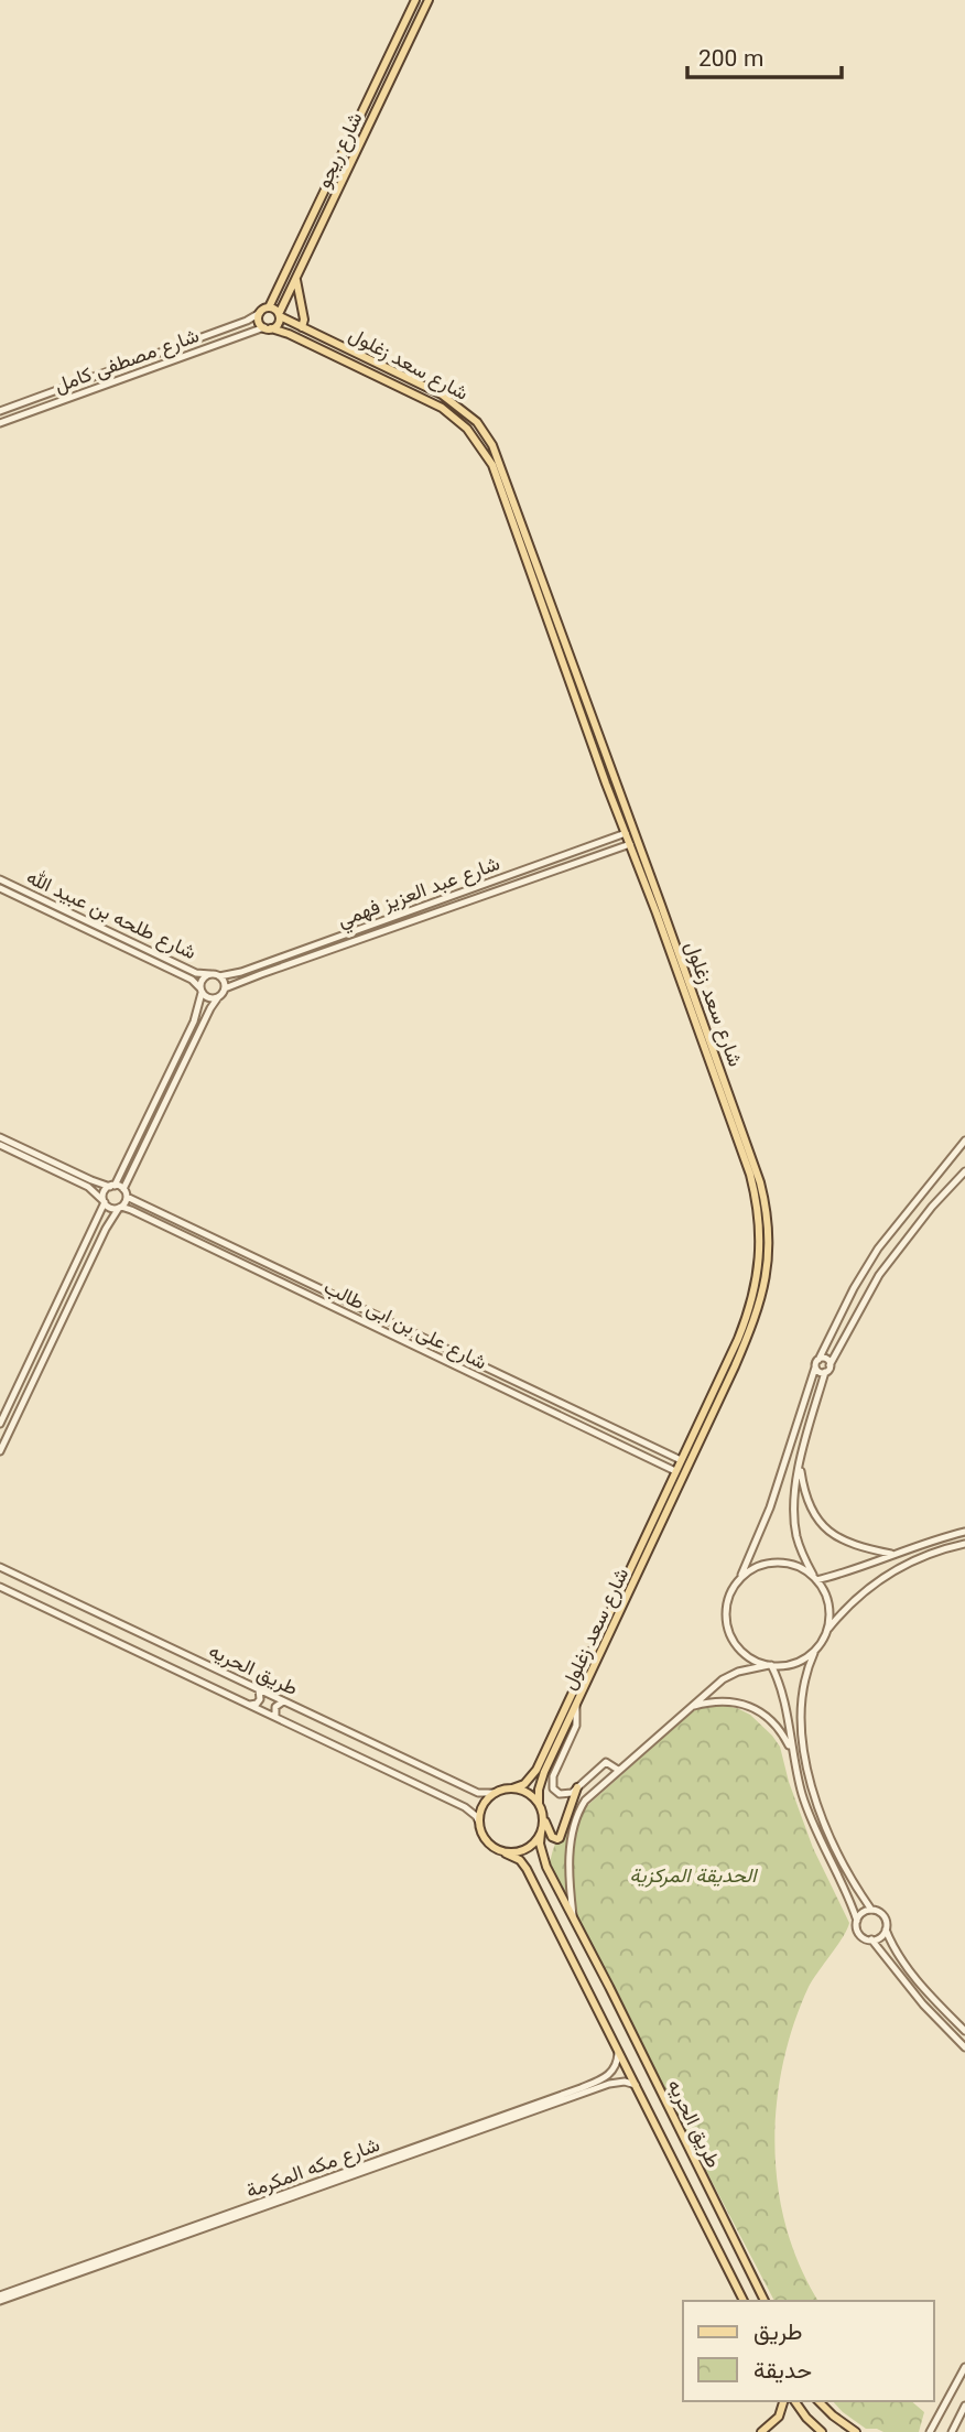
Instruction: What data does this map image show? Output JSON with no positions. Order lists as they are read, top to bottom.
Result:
{
  "streets": {
    "main road": ["شارع ريجو", "شارع سعد زغلول", "طريق الحريه"],
    "street": [
      "شارع مصطفى كامل",
      "شارع عبد العزيز فهمي",
      "شارع طلحه بن عبيد الله",
      "شارع على بن ابى طالب",
      "شارع مكه المكرمة"
    ]
  },
  "crossings": [
    ["شارع ريجو", "شارع مصطفى كامل"],
    ["شارع ريجو", "شارع سعد زغلول"],
    ["شارع مصطفى كامل", "شارع سعد زغلول"],
    ["شارع سعد زغلول", "شارع عبد العزيز فهمي"],
    ["شارع سعد زغلول", "شارع على بن ابى طالب"],
    ["شارع سعد زغلول", "طريق الحريه"],
    ["شارع عبد العزيز فهمي", "شارع طلحه بن عبيد الله"],
    ["طريق الحريه", "شارع مكه المكرمة"]
  ],
  "parks": ["الحديقة المركزية"],
  "legend": ["طريق", "حديقة"],
  "scale_bar": "200 m"
}
